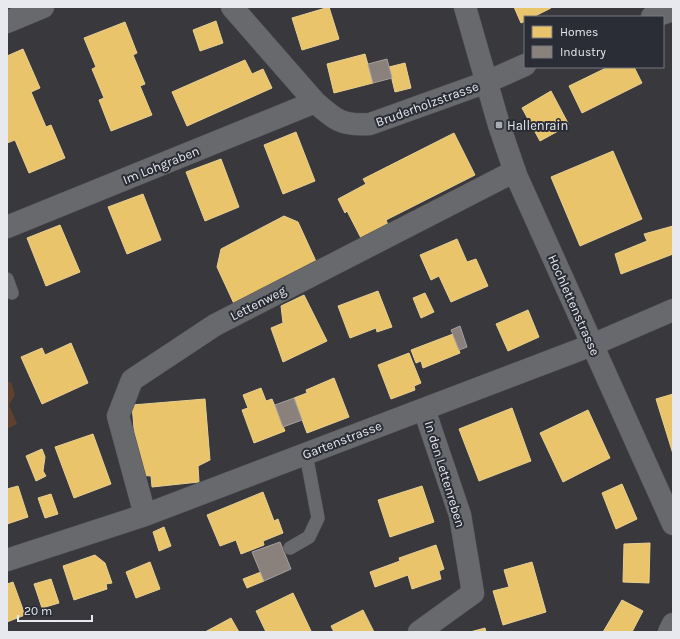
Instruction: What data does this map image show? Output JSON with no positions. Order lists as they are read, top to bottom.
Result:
{
  "streets": {
    "street": [
      "Bruderholzstrasse",
      "Im Lohgraben",
      "Lettenweg",
      "Hochlettenstrasse",
      "Gartenstrasse",
      "In den Lettenreben"
    ]
  },
  "crossings": [
    ["Bruderholzstrasse", "Im Lohgraben"],
    ["Bruderholzstrasse", "Hochlettenstrasse"],
    ["Lettenweg", "Hochlettenstrasse"],
    ["Lettenweg", "Gartenstrasse"],
    ["Hochlettenstrasse", "Gartenstrasse"],
    ["Gartenstrasse", "In den Lettenreben"]
  ],
  "places": {
    "transit": ["Hallenrain"]
  },
  "legend": ["Homes", "Industry"],
  "scale_bar": "20 m"
}
